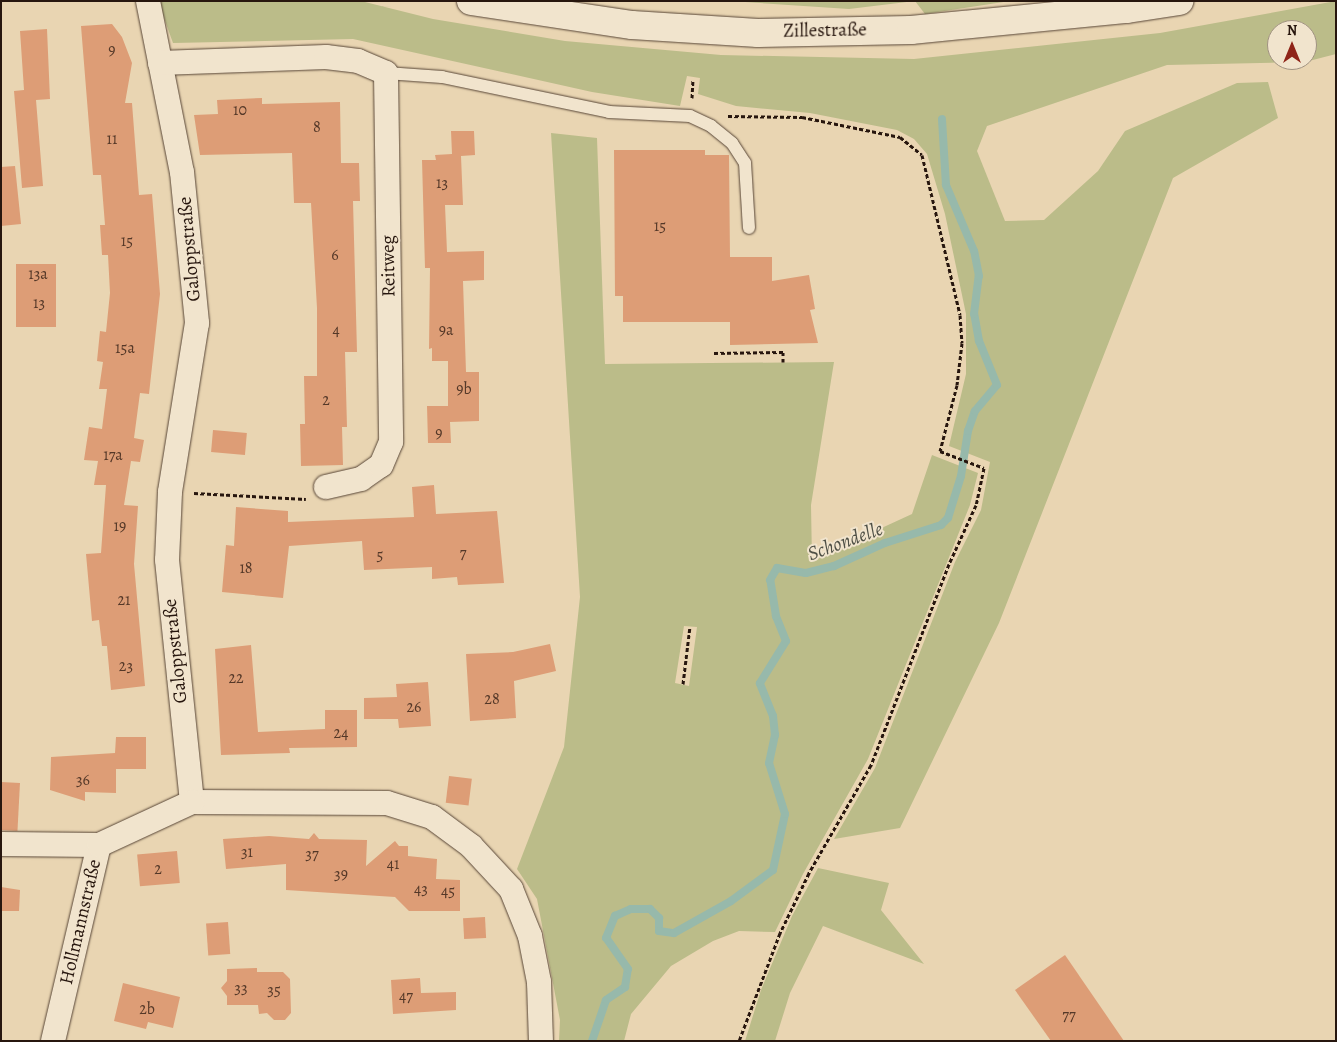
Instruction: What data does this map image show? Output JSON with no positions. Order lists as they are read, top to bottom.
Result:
{
  "streets": {
    "main road": ["Zillestraße"],
    "street": ["Galoppstraße", "Reitweg", "Hollmannstraße"]
  },
  "crossings": [
    ["Galoppstraße", "Hollmannstraße"]
  ],
  "water": ["Schondelle"],
  "house_numbers": [
    "9",
    "10",
    "8",
    "11",
    "13",
    "15",
    "15",
    "6",
    "13a",
    "13",
    "4",
    "9a",
    "15a",
    "9b",
    "2",
    "9",
    "17a",
    "19",
    "7",
    "5",
    "18",
    "21",
    "23",
    "22",
    "28",
    "26",
    "24",
    "36",
    "31",
    "37",
    "41",
    "2",
    "39",
    "43",
    "45",
    "33",
    "35",
    "47",
    "2b",
    "77"
  ],
  "north": "top"
}
